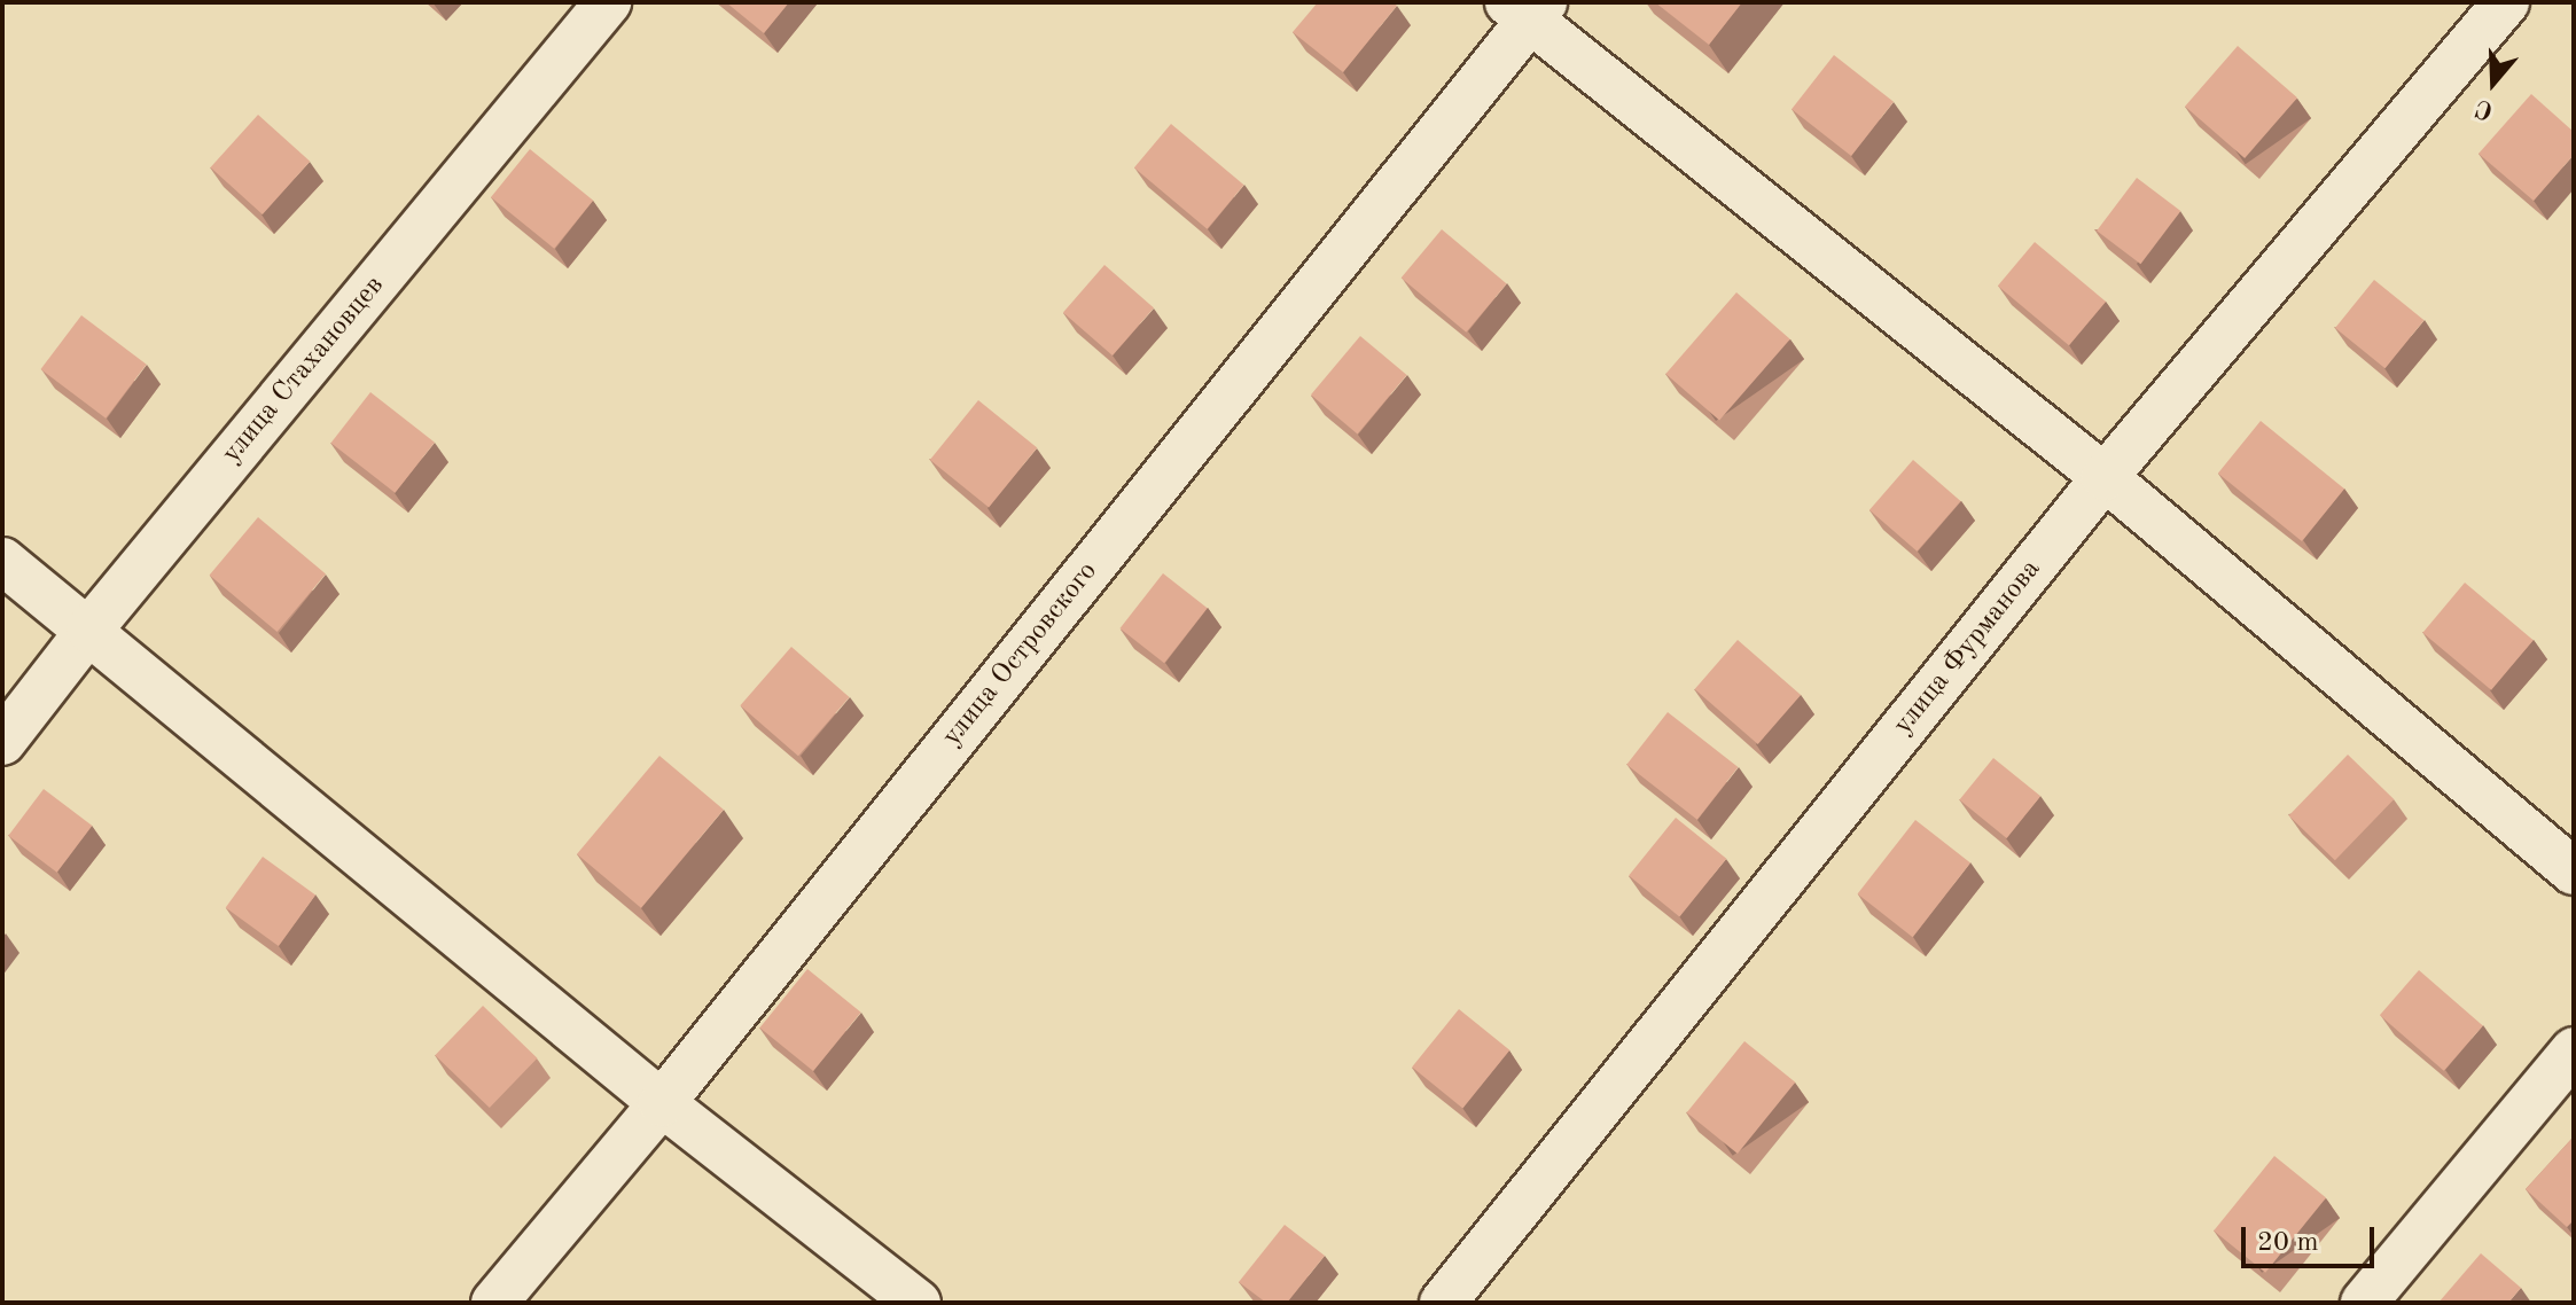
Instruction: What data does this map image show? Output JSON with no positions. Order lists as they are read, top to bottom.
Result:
{
  "streets": {
    "street": ["улица Стахановцев", "улица Фурманова", "улица Островского"]
  },
  "scale_bar": "20 m",
  "north": "bottom"
}
